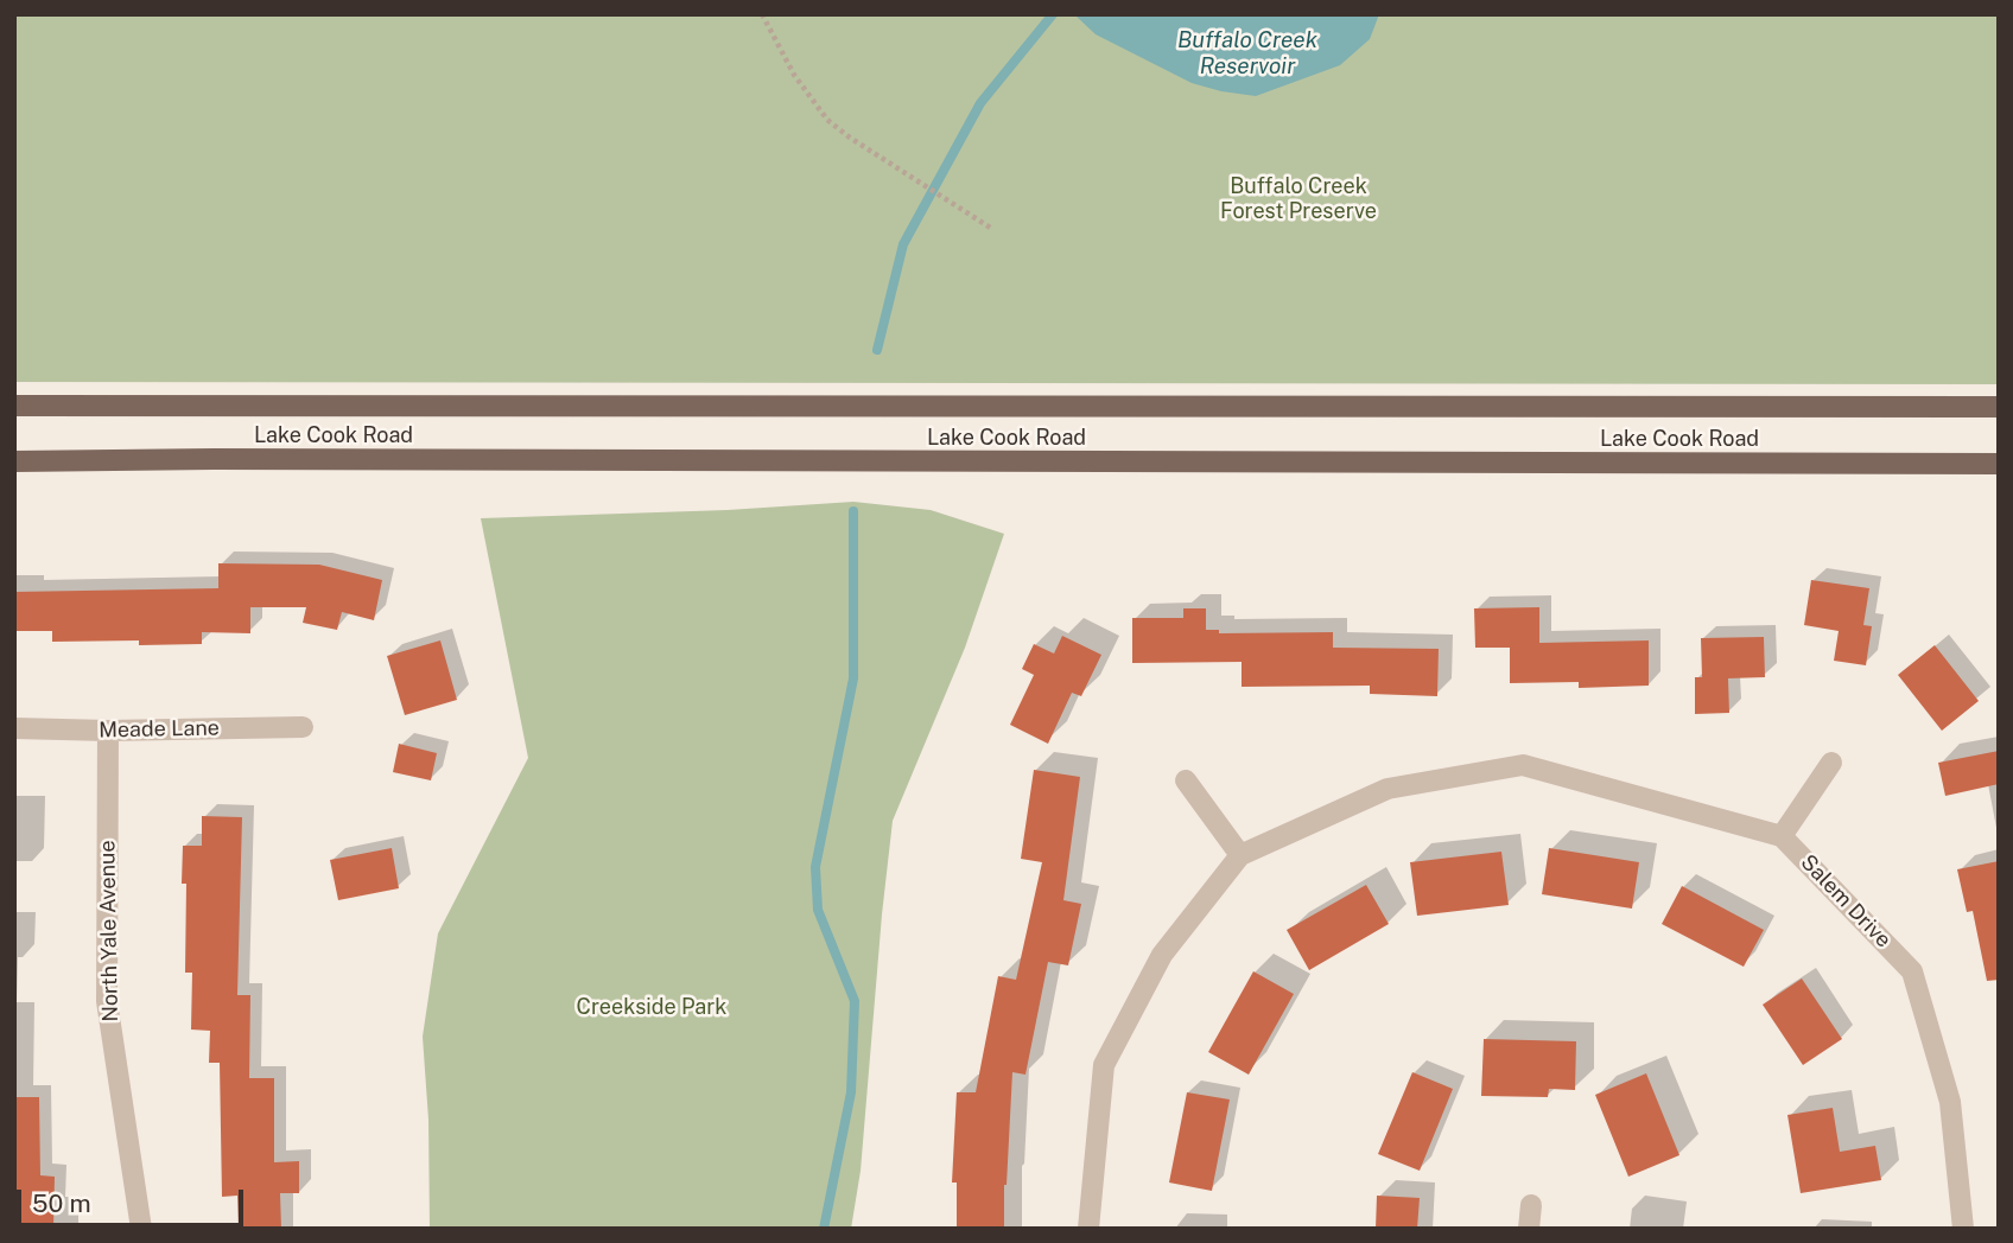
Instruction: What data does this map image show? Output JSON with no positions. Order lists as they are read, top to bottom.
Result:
{
  "streets": {
    "main road": ["Lake Cook Road"],
    "street": ["Meade Lane", "Salem Drive", "North Yale Avenue"]
  },
  "crossings": [
    ["Meade Lane", "North Yale Avenue"]
  ],
  "water": ["Buffalo Creek Reservoir"],
  "parks": ["Buffalo Creek Forest Preserve", "Creekside Park"],
  "scale_bar": "50 m"
}
